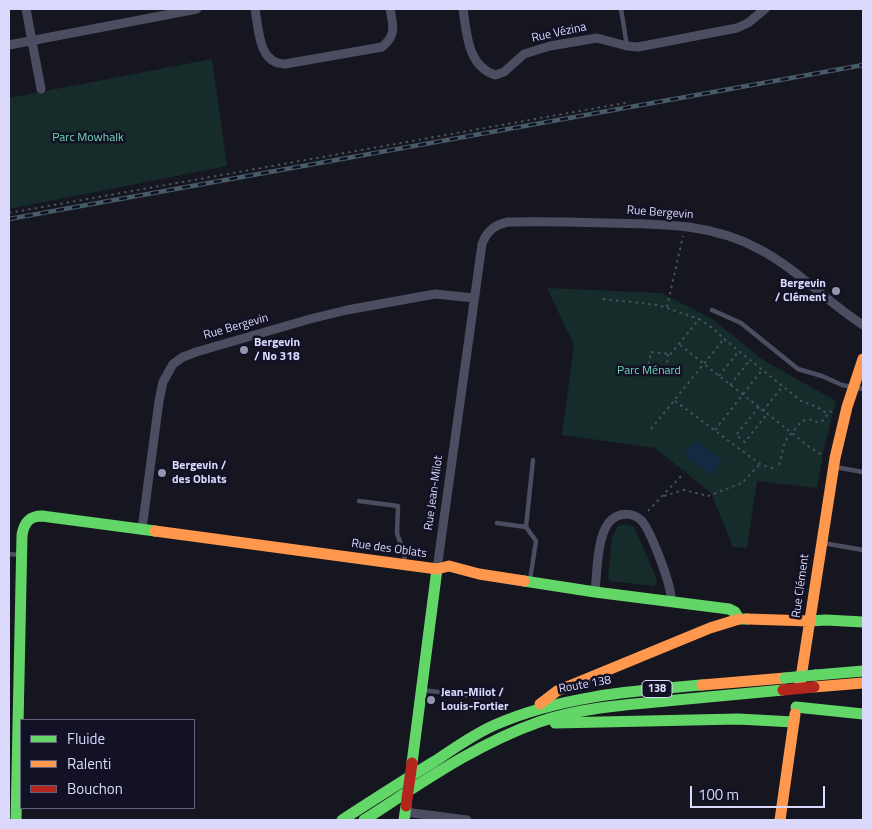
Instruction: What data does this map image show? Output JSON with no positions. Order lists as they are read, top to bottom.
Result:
{
  "streets": {
    "main road": [
      "Rue Jean-Milot",
      "Rue des Oblats",
      "Rue Clément",
      "Route 138",
      "138"
    ],
    "street": ["Rue Vézina", "Rue Bergevin"]
  },
  "crossings": [
    ["Rue Bergevin", "Rue Jean-Milot"],
    ["Rue Bergevin", "Rue des Oblats"],
    ["Rue Jean-Milot", "Rue des Oblats"]
  ],
  "parks": ["Parc Mowhalk", "Parc Ménard"],
  "places": [
    "Bergevin / Clément",
    "Bergevin / No 318",
    "Bergevin / des Oblats",
    "Jean-Milot / Louis-Fortier"
  ],
  "legend": ["Fluide", "Ralenti", "Bouchon"],
  "scale_bar": "100 m"
}
